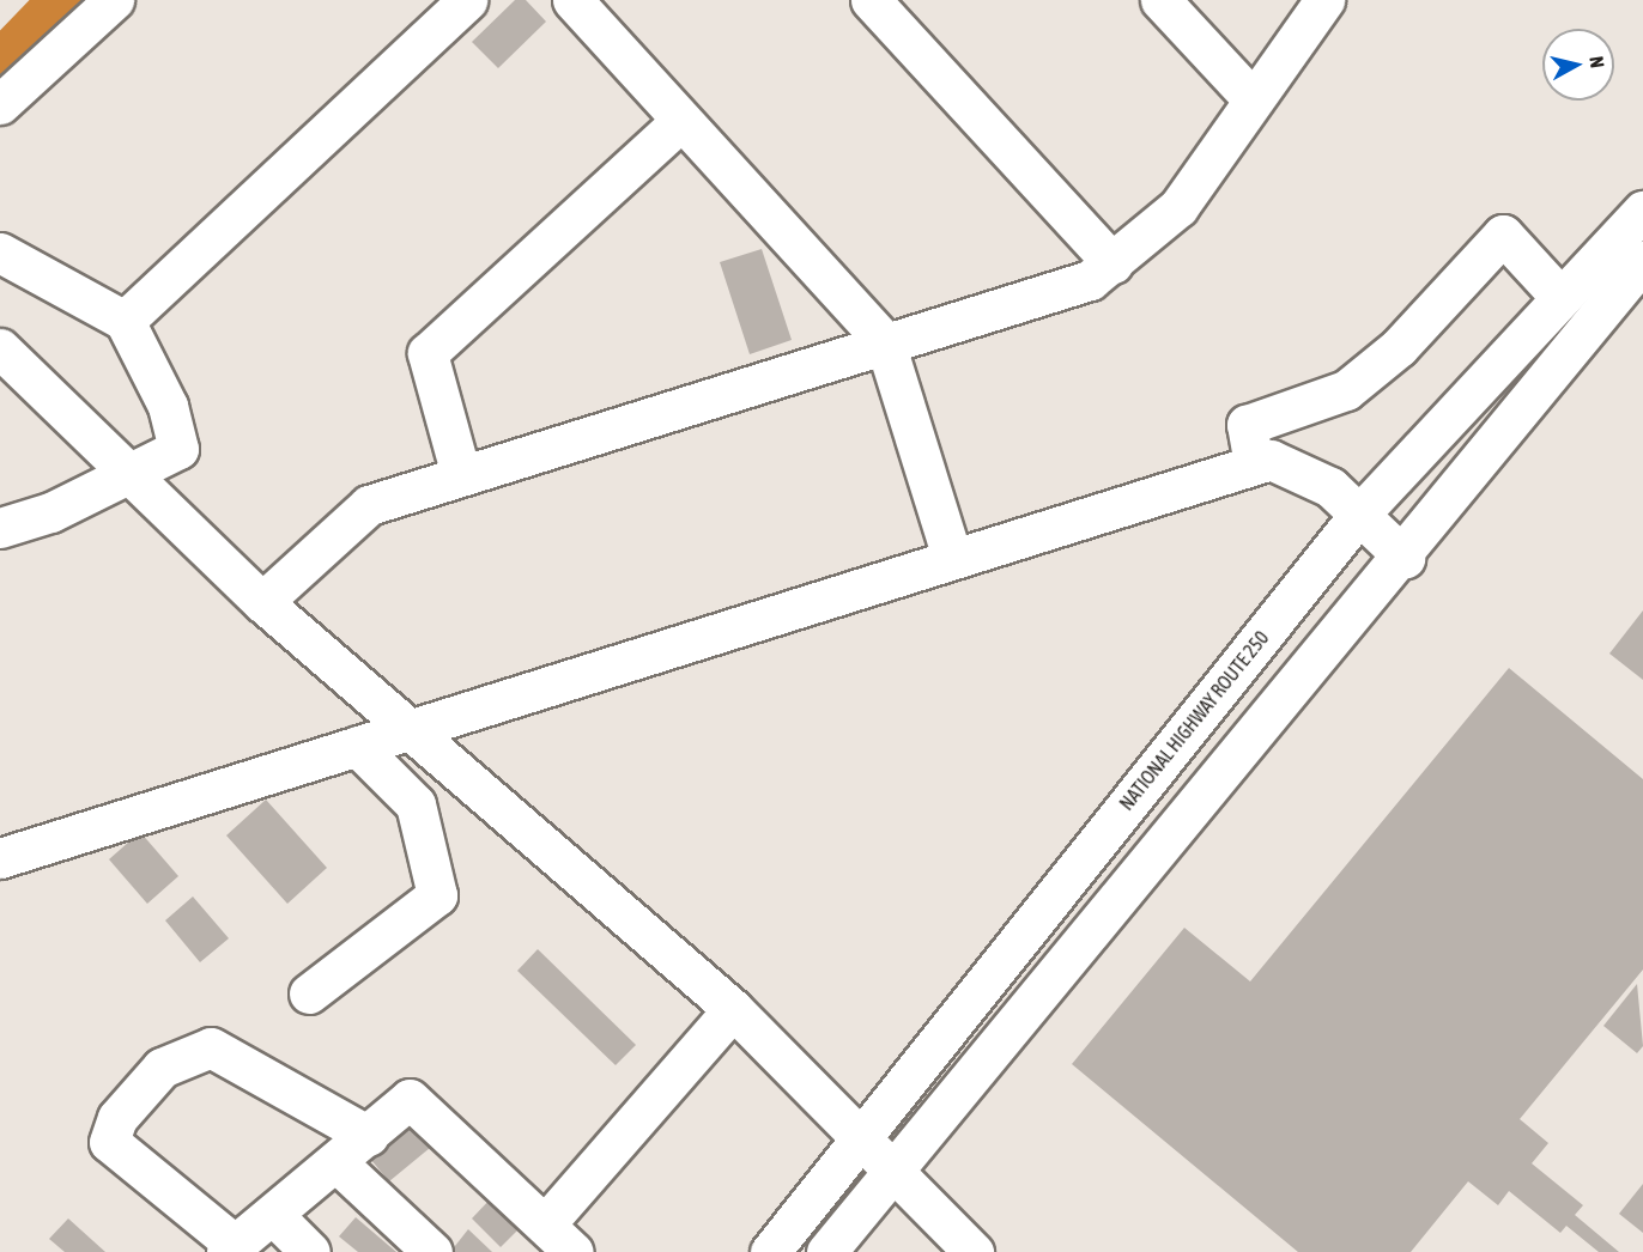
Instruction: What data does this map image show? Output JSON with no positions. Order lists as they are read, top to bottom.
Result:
{
  "streets": {
    "main road": ["NATIONAL HIGHWAY ROUTE 250"]
  },
  "north": "right"
}
